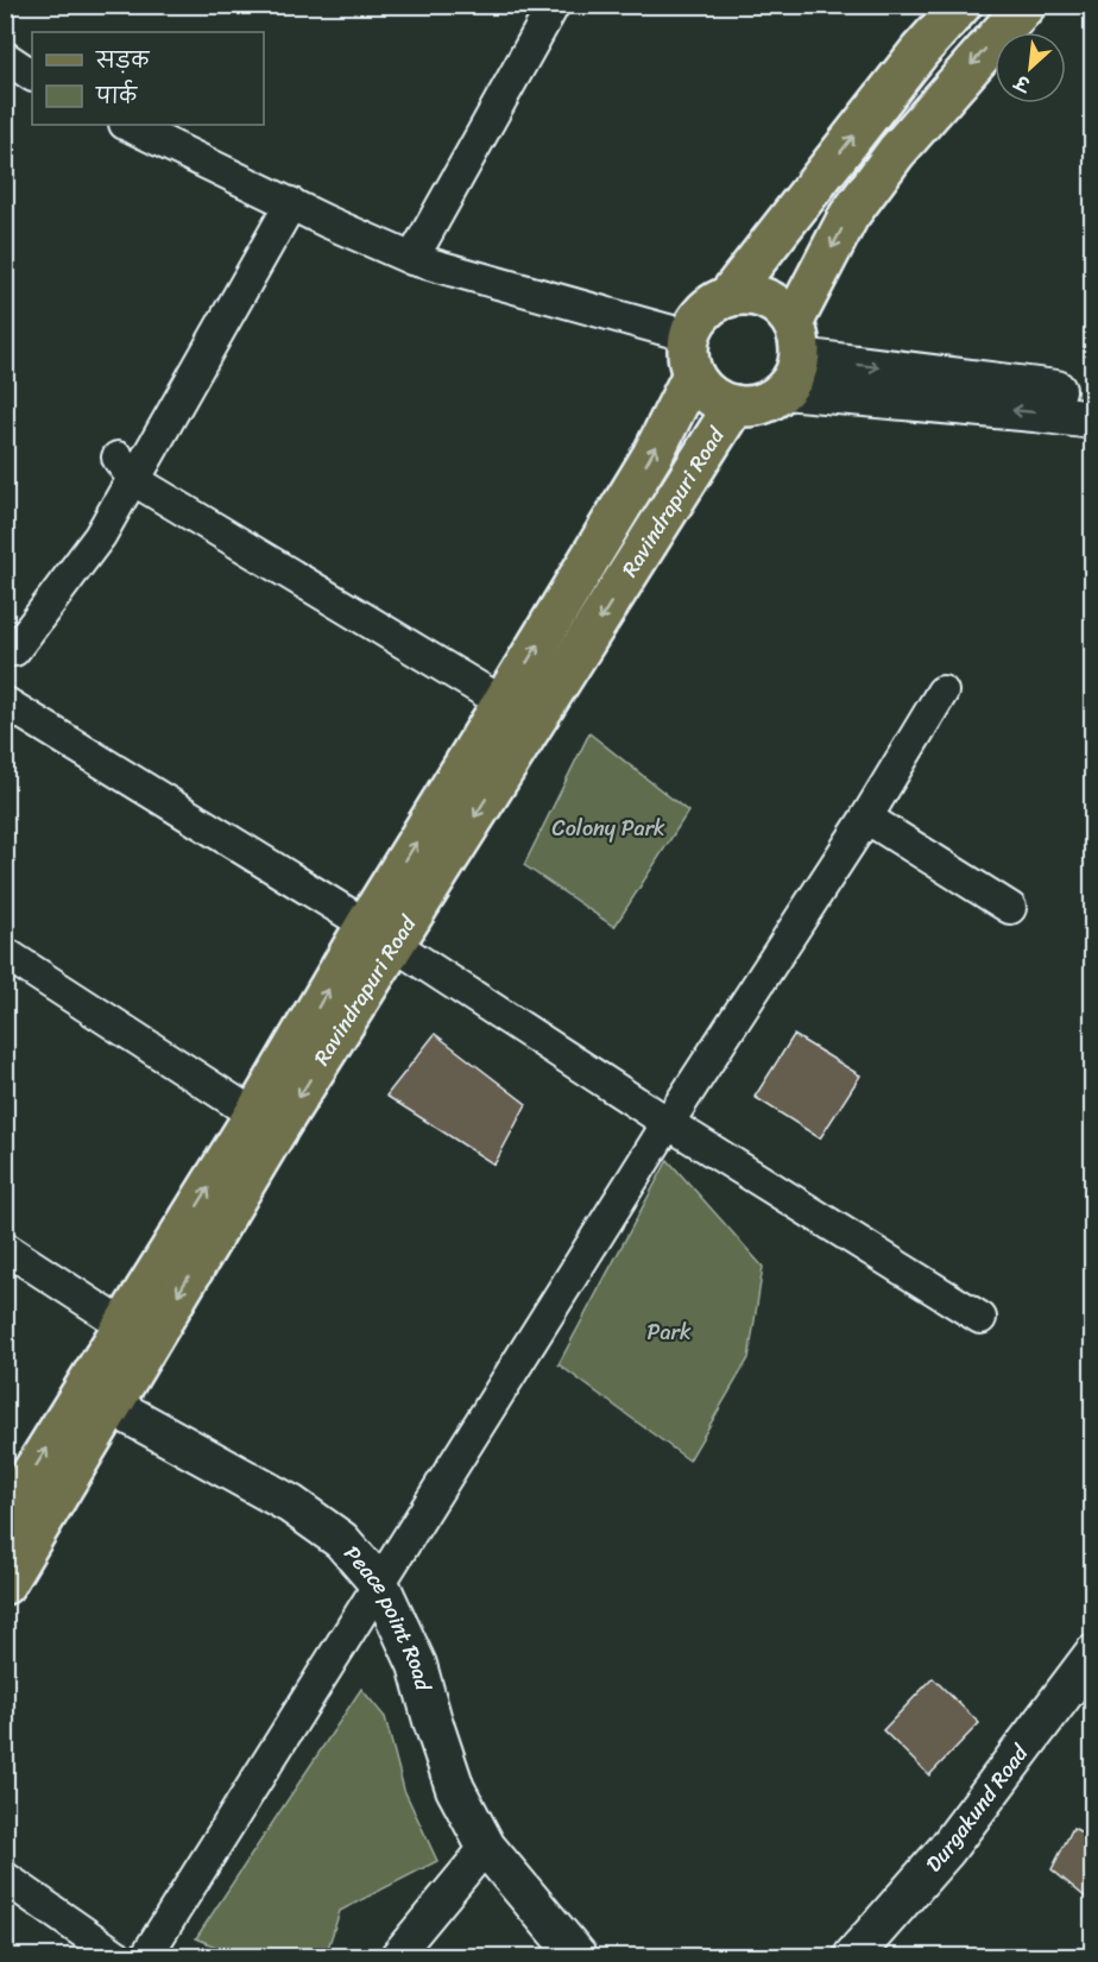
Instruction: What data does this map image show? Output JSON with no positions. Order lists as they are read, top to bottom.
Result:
{
  "streets": {
    "main road": ["Ravindrapuri Road"],
    "street": ["Peace point Road", "Durgakund Road"]
  },
  "crossings": [
    ["Ravindrapuri Road", "Peace point Road"]
  ],
  "parks": ["Colony Park", "Park"],
  "legend": ["सड़क", "पार्क"],
  "north": "bottom left"
}
